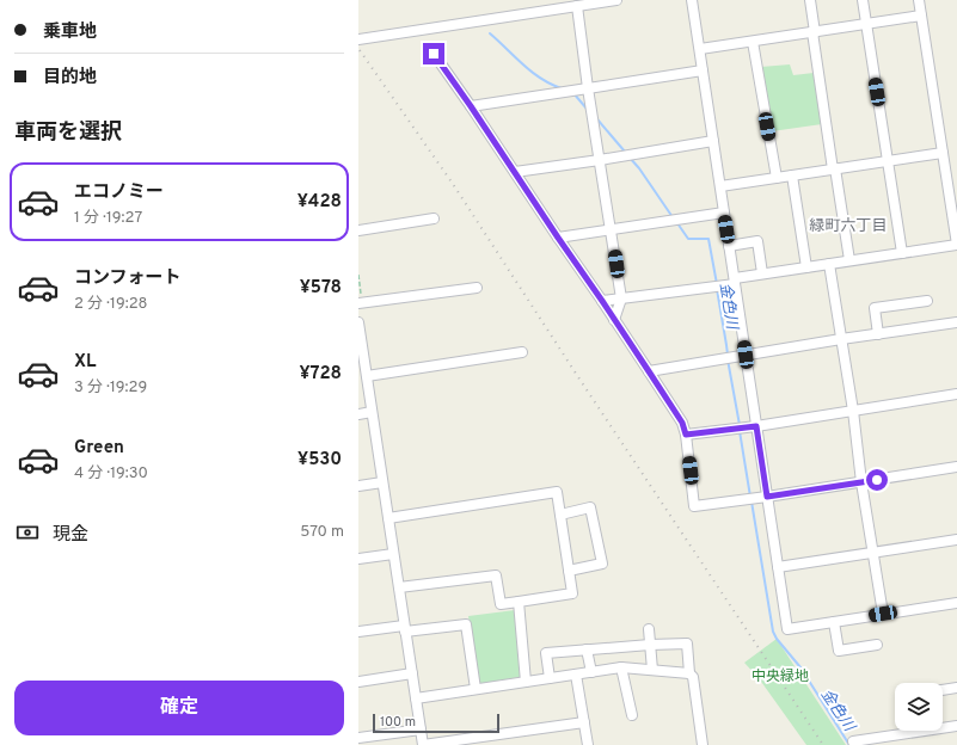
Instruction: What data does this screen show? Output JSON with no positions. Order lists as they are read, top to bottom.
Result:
{
  "districts": ["緑町六丁目"],
  "water": ["金色川"],
  "parks": ["中央緑地"],
  "scale_bar": "100 m",
  "page": {
    "banner": ["乗車地", "目的地"],
    "heading": "車両を選択",
    "list": [
      {
        "name": "エコノミー",
        "note": "1 分 · 19:27",
        "value": "¥428"
      },
      {
        "name": "コンフォート",
        "note": "2 分 · 19:28",
        "value": "¥578"
      },
      {
        "name": "XL",
        "note": "3 分 · 19:29",
        "value": "¥728"
      },
      {
        "name": "Green",
        "note": "4 分 · 19:30",
        "value": "¥530"
      }
    ],
    "pay": ["現金", "570 m"],
    "buttons": "確定",
    "scale": "100 m"
  }
}
